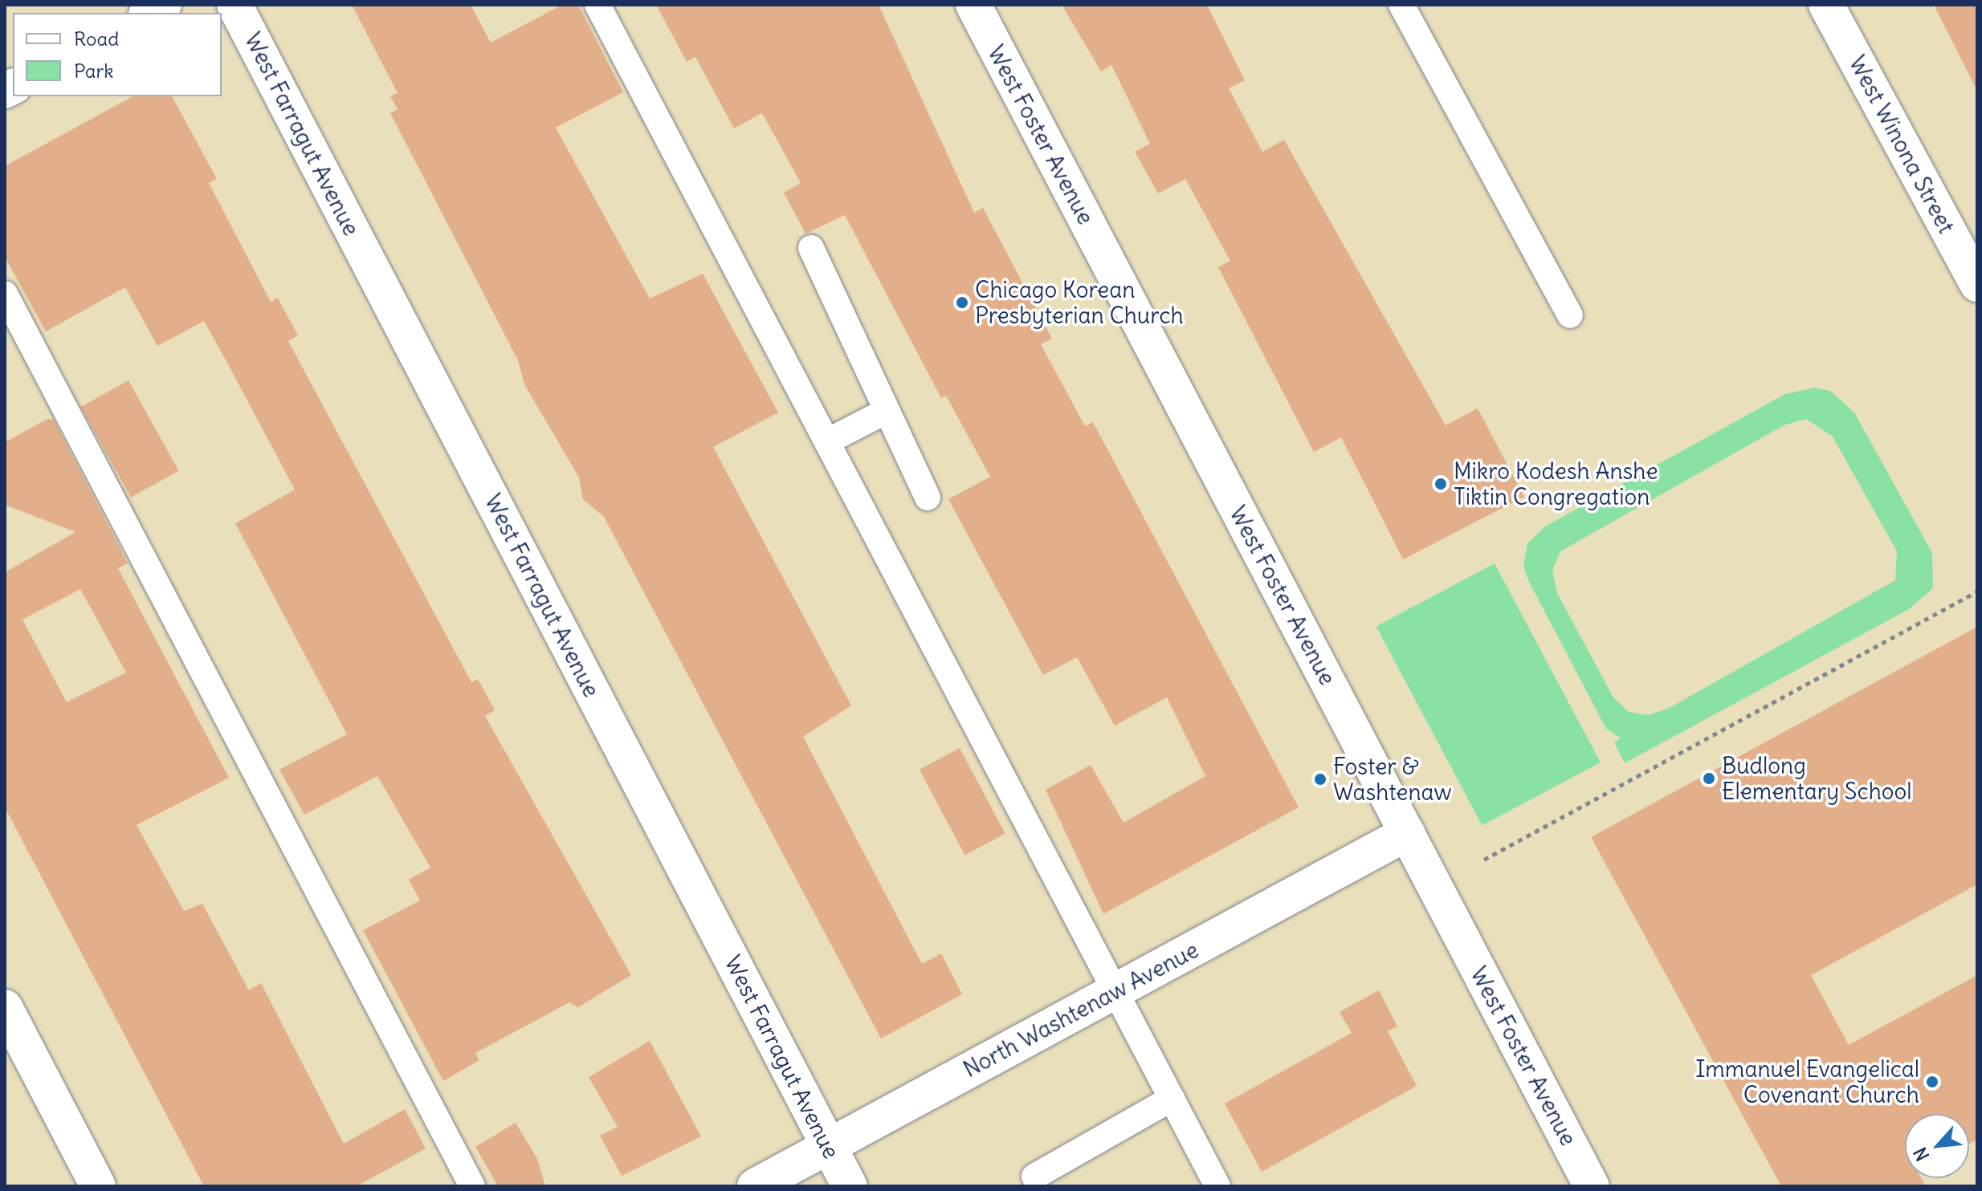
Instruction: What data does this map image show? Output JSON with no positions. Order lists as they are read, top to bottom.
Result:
{
  "streets": {
    "street": [
      "West Farragut Avenue",
      "West Foster Avenue",
      "West Winona Street",
      "North Washtenaw Avenue"
    ]
  },
  "crossings": [
    ["West Farragut Avenue", "North Washtenaw Avenue"],
    ["West Foster Avenue", "North Washtenaw Avenue"]
  ],
  "places": [
    "Chicago Korean Presbyterian Church",
    "Mikro Kodesh Anshe Tiktin Congregation",
    "Budlong Elementary School",
    "Foster & Washtenaw",
    "Immanuel Evangelical Covenant Church"
  ],
  "legend": ["Road", "Park"],
  "north": "bottom left"
}
